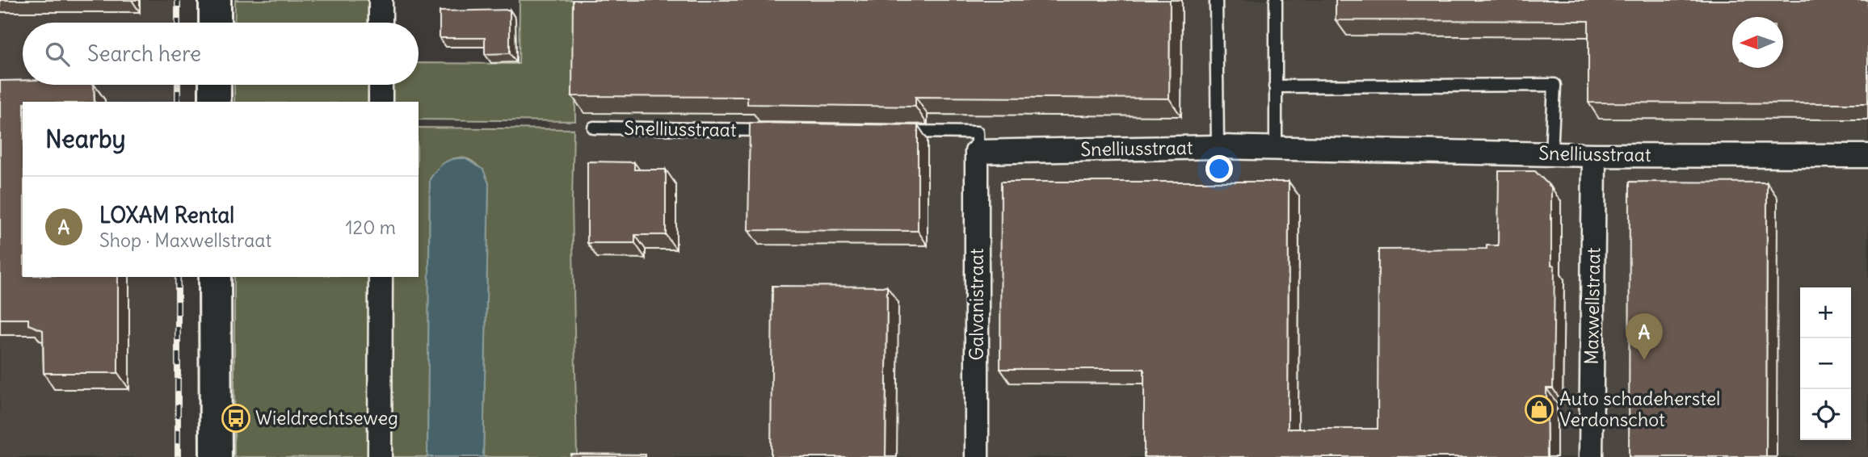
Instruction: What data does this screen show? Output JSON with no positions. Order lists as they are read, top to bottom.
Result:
{
  "streets": {
    "street": ["Snelliusstraat", "Galvanistraat", "Maxwellstraat"]
  },
  "crossings": [
    ["Snelliusstraat", "Galvanistraat"],
    ["Snelliusstraat", "Maxwellstraat"]
  ],
  "places": {
    "shop": ["Auto schadeherstel Verdonschot"],
    "bus stop": ["Wieldrechtseweg"]
  },
  "north": "left",
  "page": {
    "search": "Search here",
    "heading": "Nearby",
    "list": [
      {
        "mark": "A",
        "name": "LOXAM Rental",
        "note": "Shop · Maxwellstraat",
        "value": "120 m"
      }
    ],
    "map_buttons": ["+", "−"],
    "pins": "A"
  }
}
